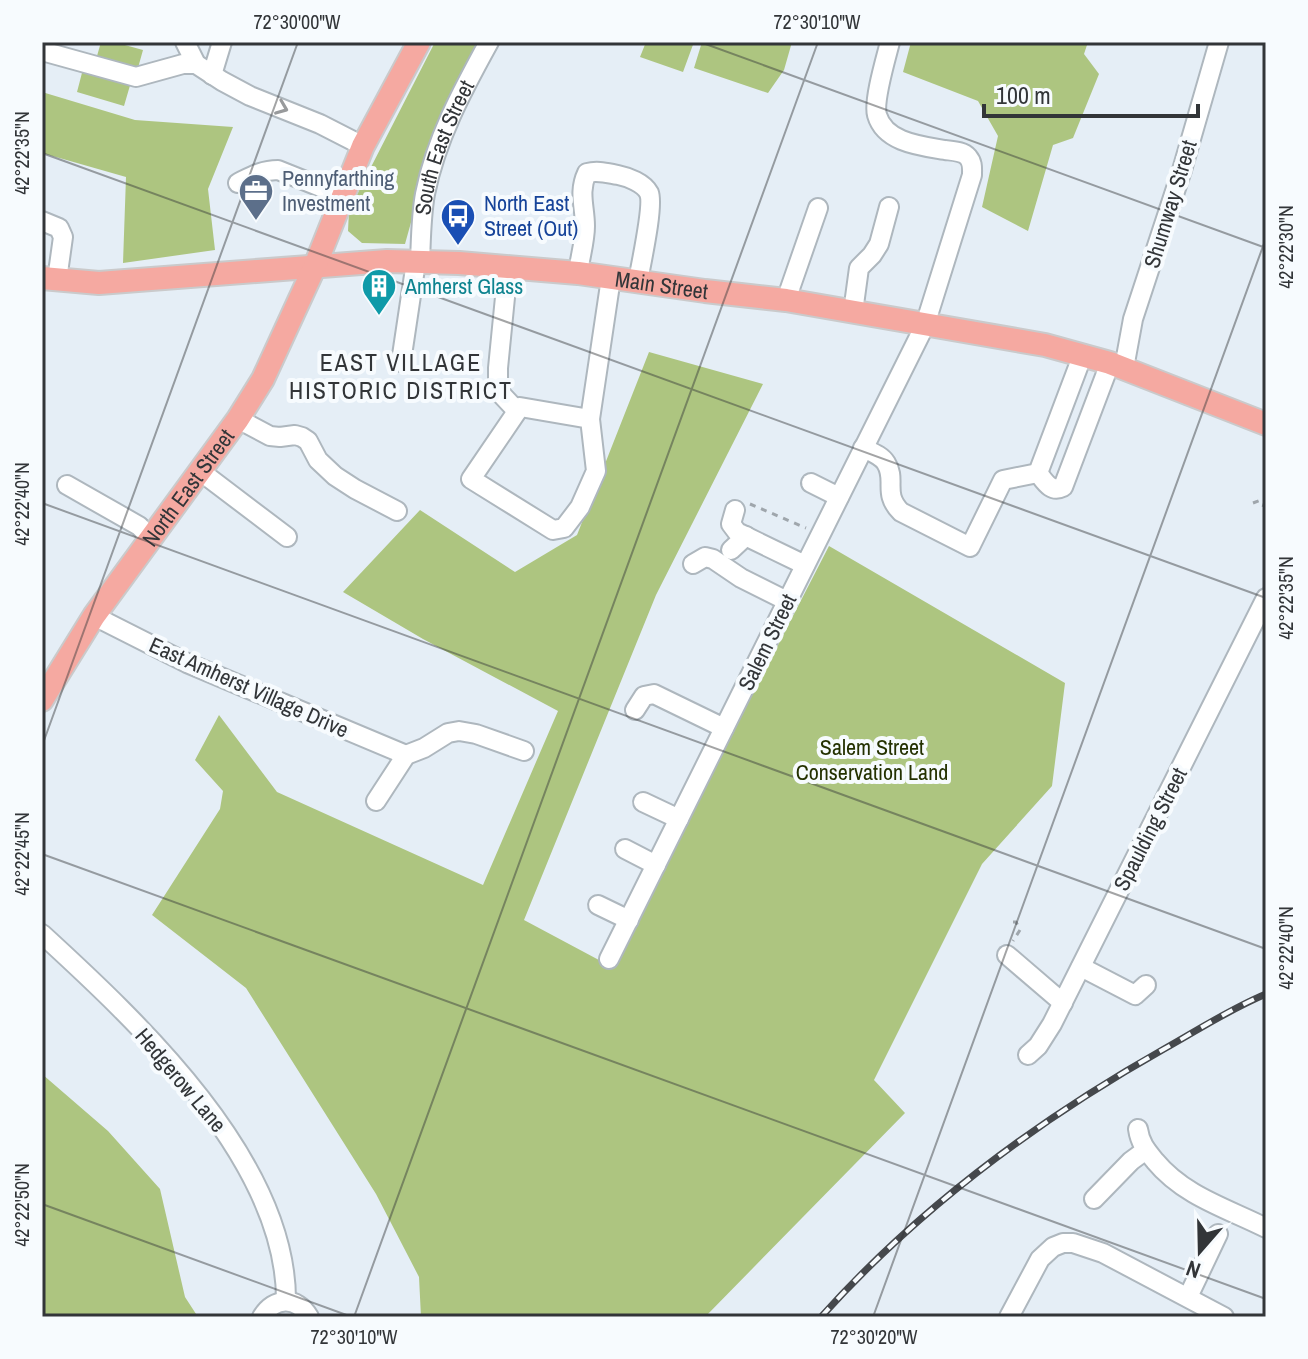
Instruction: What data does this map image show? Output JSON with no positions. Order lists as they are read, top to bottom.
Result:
{
  "streets": {
    "main road": ["Main Street", "North East Street"],
    "street": [
      "South East Street",
      "Shumway Street",
      "Salem Street",
      "East Amherst Village Drive",
      "Spaulding Street",
      "Hedgerow Lane"
    ]
  },
  "crossings": [
    ["South East Street", "Main Street"],
    ["Shumway Street", "Main Street"],
    ["Main Street", "North East Street"],
    ["Main Street", "Salem Street"],
    ["North East Street", "East Amherst Village Drive"]
  ],
  "districts": ["EAST VILLAGE HISTORIC DISTRICT"],
  "parks": ["Salem Street Conservation Land"],
  "places": {
    "office": ["Pennyfarthing Investment"],
    "bus stop": ["North East Street (Out)"],
    "building": ["Amherst Glass"]
  },
  "scale_bar": "100 m",
  "north": "bottom",
  "coordinates": [
    "72°30'00\"W",
    "72°30'10\"W",
    "42°22'35\"N",
    "42°22'30\"N",
    "42°22'40\"N",
    "42°22'45\"N",
    "42°22'50\"N",
    "72°30'20\"W"
  ]
}
